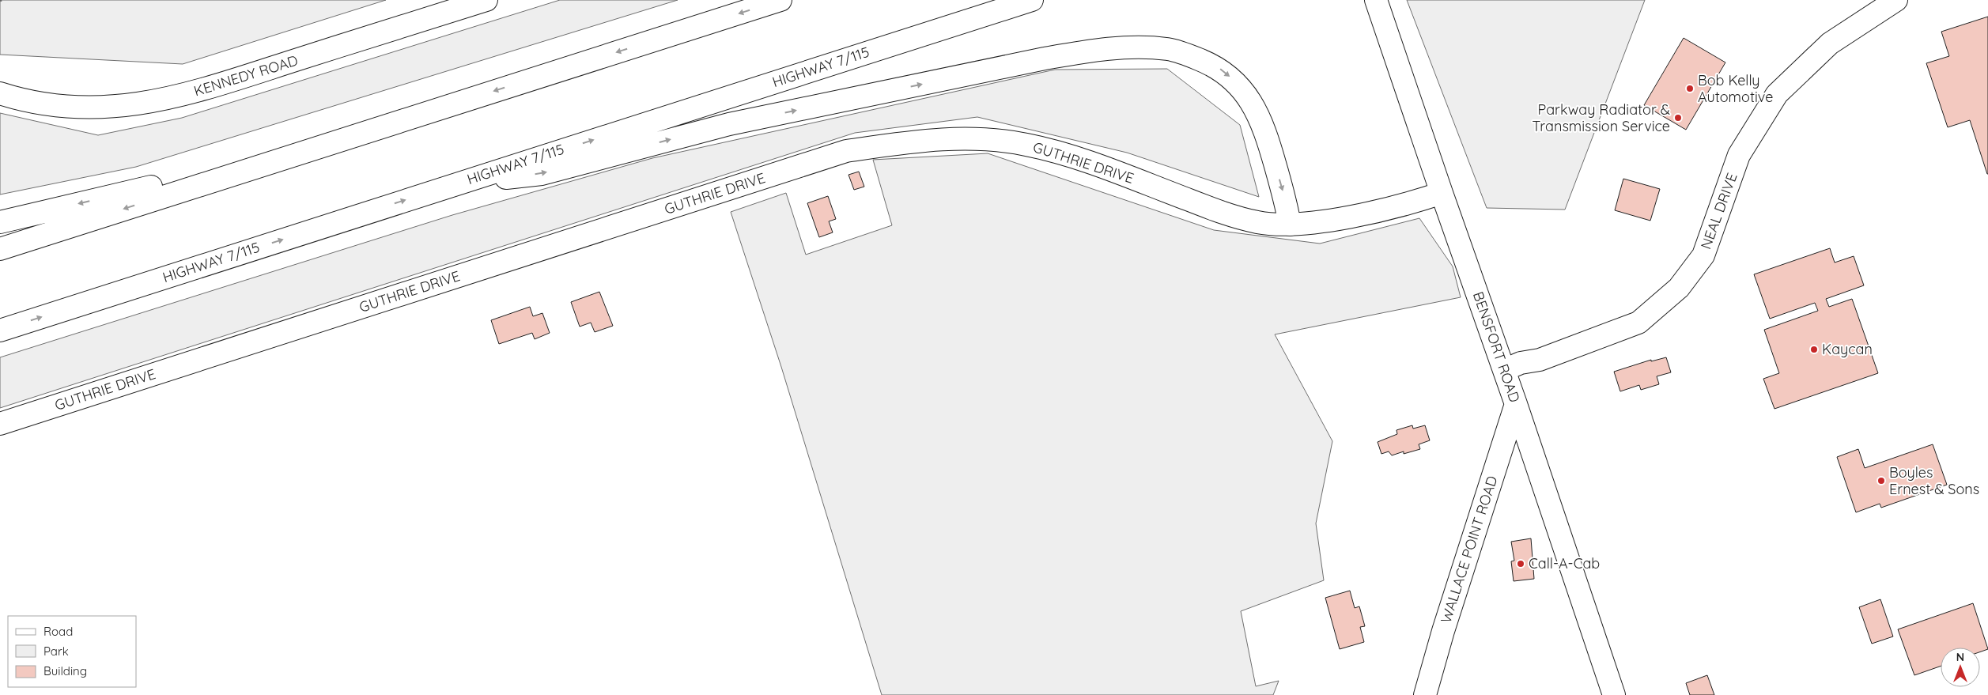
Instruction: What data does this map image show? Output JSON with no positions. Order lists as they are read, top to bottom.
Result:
{
  "streets": {
    "main road": [
      "HIGHWAY 7/115",
      "KENNEDY ROAD",
      "GUTHRIE DRIVE",
      "NEAL DRIVE",
      "BENSFORT ROAD",
      "WALLACE POINT ROAD"
    ]
  },
  "crossings": [
    ["GUTHRIE DRIVE", "BENSFORT ROAD"],
    ["NEAL DRIVE", "BENSFORT ROAD"],
    ["BENSFORT ROAD", "WALLACE POINT ROAD"]
  ],
  "places": [
    "Bob Kelly Automotive",
    "Parkway Radiator & Transmission Service",
    "Kaycan",
    "Boyles Ernest & Sons",
    "Call-A-Cab"
  ],
  "legend": ["Road", "Park", "Building"],
  "north": "top"
}
